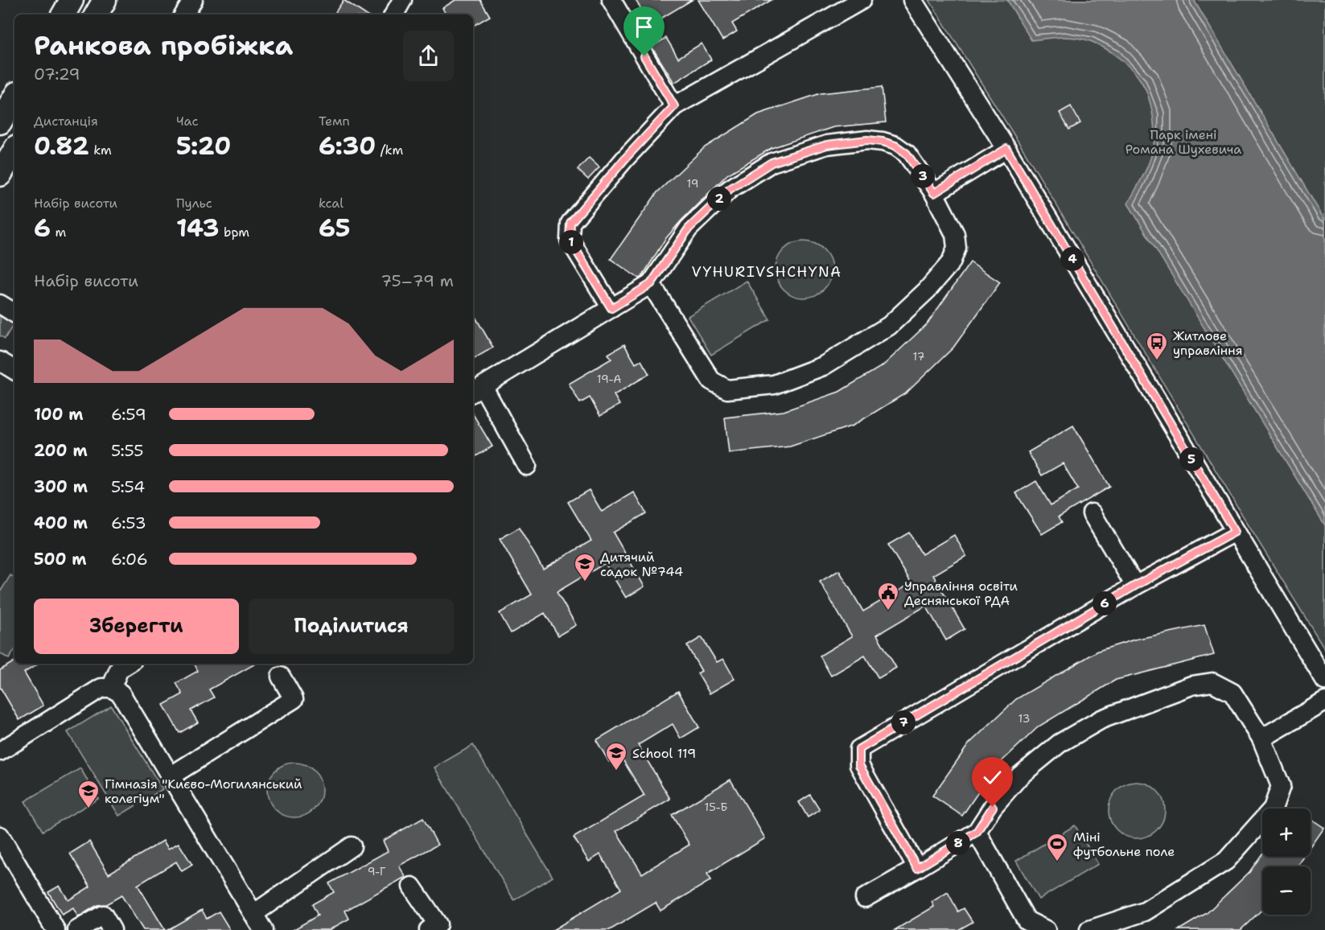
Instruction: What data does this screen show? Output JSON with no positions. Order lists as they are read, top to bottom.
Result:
{
  "districts": ["VYHURIVSHCHYNA"],
  "parks": ["Парк імені Романа Шухевича"],
  "places": {
    "bus stop": ["Житлове управління"],
    "school or university": ["Дитячий садок №744", "School 119", "Гімназія \"Києво-Могилянський колегіум\""],
    "public building": ["Управління освіти Деснянської РДА"],
    "sports": ["Міні футбольне поле"]
  },
  "house_numbers": [
    "19",
    "17",
    "19-А",
    "13",
    "15-Б",
    "9-Г"
  ],
  "page": {
    "heading": ["Ранкова пробіжка", "07:29"],
    "stats": [
      ["Дистанція", "0.82 km"],
      ["Час", "5:20"],
      ["Темп", "6:30 /km"],
      ["Набір висоти", "6 m"],
      ["Пульс", "143 bpm"],
      ["kcal", "65"]
    ],
    "pins": [
      "3",
      "2",
      "1",
      "4",
      "5",
      "6",
      "7",
      "8"
    ],
    "chart": ["Набір висоти", "75–79 m"],
    "list": [
      {
        "name": "100 m",
        "note": "6:59"
      },
      {
        "name": "200 m",
        "note": "5:55"
      },
      {
        "name": "300 m",
        "note": "5:54"
      },
      {
        "name": "400 m",
        "note": "6:53"
      },
      {
        "name": "500 m",
        "note": "6:06"
      }
    ],
    "buttons": ["Зберегти", "Поділитися"],
    "map_buttons": ["+", "−"]
  }
}
